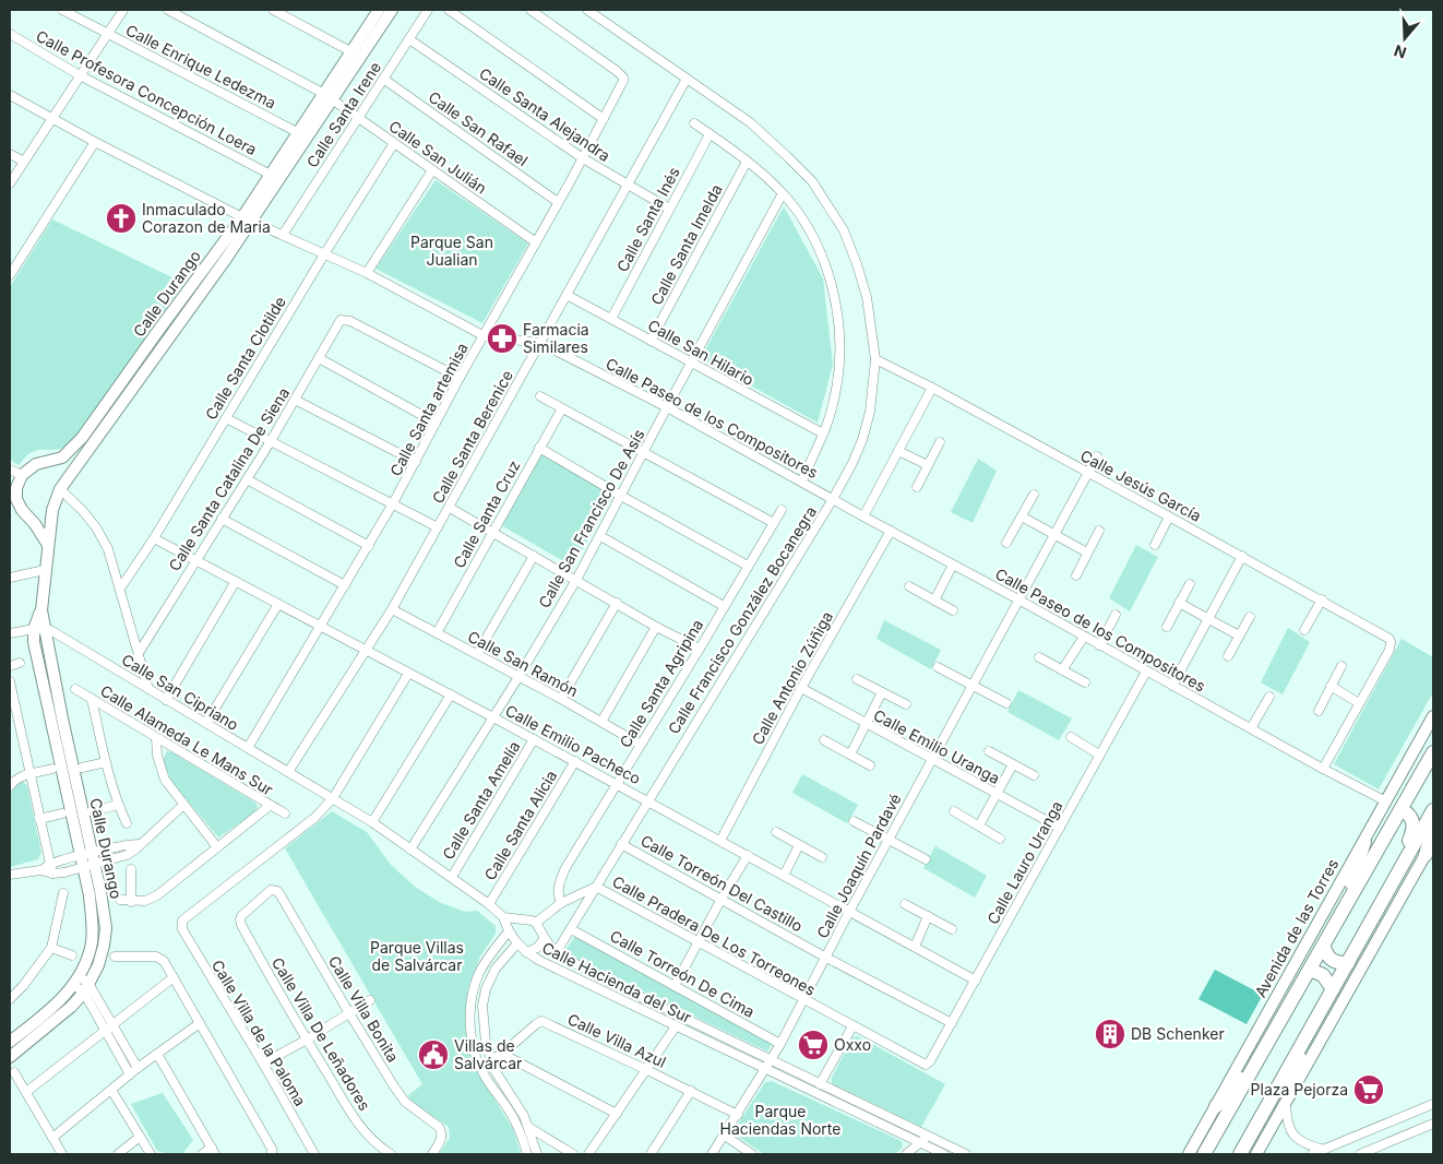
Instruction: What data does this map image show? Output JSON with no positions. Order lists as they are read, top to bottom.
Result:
{
  "streets": {
    "highway": ["Avenida de las Torres"],
    "main road": ["Calle Durango"],
    "street": [
      "Calle Enrique Ledezma",
      "Calle Profesora Concepción Loera",
      "Calle Santa Irene",
      "Calle Santa Alejandra",
      "Calle San Rafael",
      "Calle San Julián",
      "Calle Santa Inés",
      "Calle Santa Imelda",
      "Calle San Hilario",
      "Calle Santa Clotilde",
      "Calle Santa artemisa",
      "Calle Paseo de los Compositores",
      "Calle Santa Berenice",
      "Calle Santa Catalina De Siena",
      "Calle Jesús García",
      "Calle Santa Cruz",
      "Calle San Francisco De Asís",
      "Calle Francisco González Bocanegra",
      "Calle San Ramón",
      "Calle Antonio Zúñiga",
      "Calle Santa Agripina",
      "Calle San Cipriano",
      "Calle Alameda Le Mans Sur",
      "Calle Emilio Pacheco",
      "Calle Emilio Uranga",
      "Calle Santa Amelía",
      "Calle Santa Alicia",
      "Calle Lauro Uranga",
      "Calle Joaquín Pardavé",
      "Calle Torreón Del Castillo",
      "Calle Pradera De Los Torreones",
      "Calle Torreón De Cima",
      "Calle Hacienda del Sur",
      "Calle Villa Bonita",
      "Calle Villa de la Paloma",
      "Calle Villa De Leñadores",
      "Calle Villa Azul"
    ]
  },
  "crossings": [
    ["Calle Enrique Ledezma", "Calle Durango"],
    ["Calle Profesora Concepción Loera", "Calle Durango"],
    ["Calle Santa Irene", "Calle Santa Alejandra"],
    ["Calle Santa Irene", "Calle San Rafael"],
    ["Calle Santa Irene", "Calle San Julián"],
    ["Calle Santa Irene", "Calle Paseo de los Compositores"],
    ["Calle Santa Alejandra", "Calle Santa Inés"],
    ["Calle Santa Alejandra", "Calle Santa artemisa"],
    ["Calle Santa Alejandra", "Calle Santa Berenice"],
    ["Calle San Rafael", "Calle Santa artemisa"],
    ["Calle San Julián", "Calle Durango"],
    ["Calle San Julián", "Calle Santa Clotilde"],
    ["Calle San Julián", "Calle Santa artemisa"],
    ["Calle Santa Inés", "Calle San Hilario"],
    ["Calle Santa Imelda", "Calle San Hilario"],
    ["Calle Durango", "Calle Paseo de los Compositores"],
    ["Calle Durango", "Calle San Cipriano"],
    ["Calle San Hilario", "Calle Santa Berenice"],
    ["Calle San Hilario", "Calle San Francisco De Asís"],
    ["Calle Santa Clotilde", "Calle Paseo de los Compositores"],
    ["Calle Santa Clotilde", "Calle Emilio Pacheco"],
    ["Calle Santa artemisa", "Calle Paseo de los Compositores"],
    ["Calle Santa artemisa", "Calle Santa Catalina De Siena"],
    ["Calle Santa artemisa", "Calle San Cipriano"],
    ["Calle Santa artemisa", "Calle Emilio Pacheco"],
    ["Calle Paseo de los Compositores", "Calle Santa Berenice"],
    ["Calle Paseo de los Compositores", "Calle San Francisco De Asís"],
    ["Calle Paseo de los Compositores", "Calle Francisco González Bocanegra"],
    ["Calle Paseo de los Compositores", "Calle Antonio Zúñiga"],
    ["Calle Paseo de los Compositores", "Calle Lauro Uranga"],
    ["Calle Paseo de los Compositores", "Calle Joaquín Pardavé"],
    ["Calle Paseo de los Compositores", "Avenida de las Torres"],
    ["Calle Santa Berenice", "Calle Francisco González Bocanegra"],
    ["Calle Santa Berenice", "Calle San Ramón"],
    ["Calle Santa Berenice", "Calle San Cipriano"],
    ["Calle Santa Berenice", "Calle Emilio Pacheco"],
    ["Calle Santa Catalina De Siena", "Calle Emilio Pacheco"],
    ["Calle Jesús García", "Calle Francisco González Bocanegra"],
    ["Calle Jesús García", "Calle Joaquín Pardavé"],
    ["Calle Santa Cruz", "Calle San Ramón"],
    ["Calle San Francisco De Asís", "Calle San Ramón"],
    ["Calle San Francisco De Asís", "Calle San Cipriano"],
    ["Calle San Francisco De Asís", "Calle Emilio Pacheco"],
    ["Calle Francisco González Bocanegra", "Calle Emilio Pacheco"],
    ["Calle Francisco González Bocanegra", "Calle Torreón Del Castillo"],
    ["Calle Francisco González Bocanegra", "Calle Pradera De Los Torreones"],
    ["Calle Francisco González Bocanegra", "Calle Torreón De Cima"],
    ["Calle Francisco González Bocanegra", "Calle Hacienda del Sur"],
    ["Calle San Ramón", "Calle Santa Agripina"],
    ["Calle Antonio Zúñiga", "Calle Emilio Pacheco"],
    ["Calle Antonio Zúñiga", "Calle Emilio Uranga"],
    ["Calle Santa Agripina", "Calle Emilio Pacheco"],
    ["Calle Santa Agripina", "Calle Pradera De Los Torreones"],
    ["Calle San Cipriano", "Calle Santa Amelía"],
    ["Calle San Cipriano", "Calle Santa Alicia"],
    ["Calle San Cipriano", "Calle Hacienda del Sur"],
    ["Calle San Cipriano", "Calle Villa de la Paloma"],
    ["Calle Emilio Pacheco", "Calle Santa Amelía"],
    ["Calle Emilio Pacheco", "Calle Santa Alicia"],
    ["Calle Emilio Pacheco", "Calle Lauro Uranga"],
    ["Calle Emilio Pacheco", "Calle Joaquín Pardavé"],
    ["Calle Emilio Uranga", "Calle Lauro Uranga"],
    ["Calle Emilio Uranga", "Calle Joaquín Pardavé"],
    ["Calle Lauro Uranga", "Calle Torreón Del Castillo"],
    ["Calle Lauro Uranga", "Calle Pradera De Los Torreones"],
    ["Calle Joaquín Pardavé", "Calle Torreón Del Castillo"],
    ["Calle Joaquín Pardavé", "Calle Pradera De Los Torreones"],
    ["Calle Joaquín Pardavé", "Calle Torreón De Cima"],
    ["Calle Joaquín Pardavé", "Calle Hacienda del Sur"],
    ["Calle Joaquín Pardavé", "Calle Villa Azul"],
    ["Calle Pradera De Los Torreones", "Calle Hacienda del Sur"],
    ["Calle Villa Bonita", "Calle Villa De Leñadores"]
  ],
  "parks": ["Parque San Jualian", "Parque Villas de Salvárcar", "Parque Haciendas Norte"],
  "places": {
    "church": ["Inmaculado Corazon de Maria"],
    "pharmacy": ["Farmacia Similares"],
    "building": ["DB Schenker"],
    "supermarket": ["Oxxo", "Plaza Pejorza"],
    "public building": ["Villas de Salvárcar"]
  },
  "north": "bottom"
}
